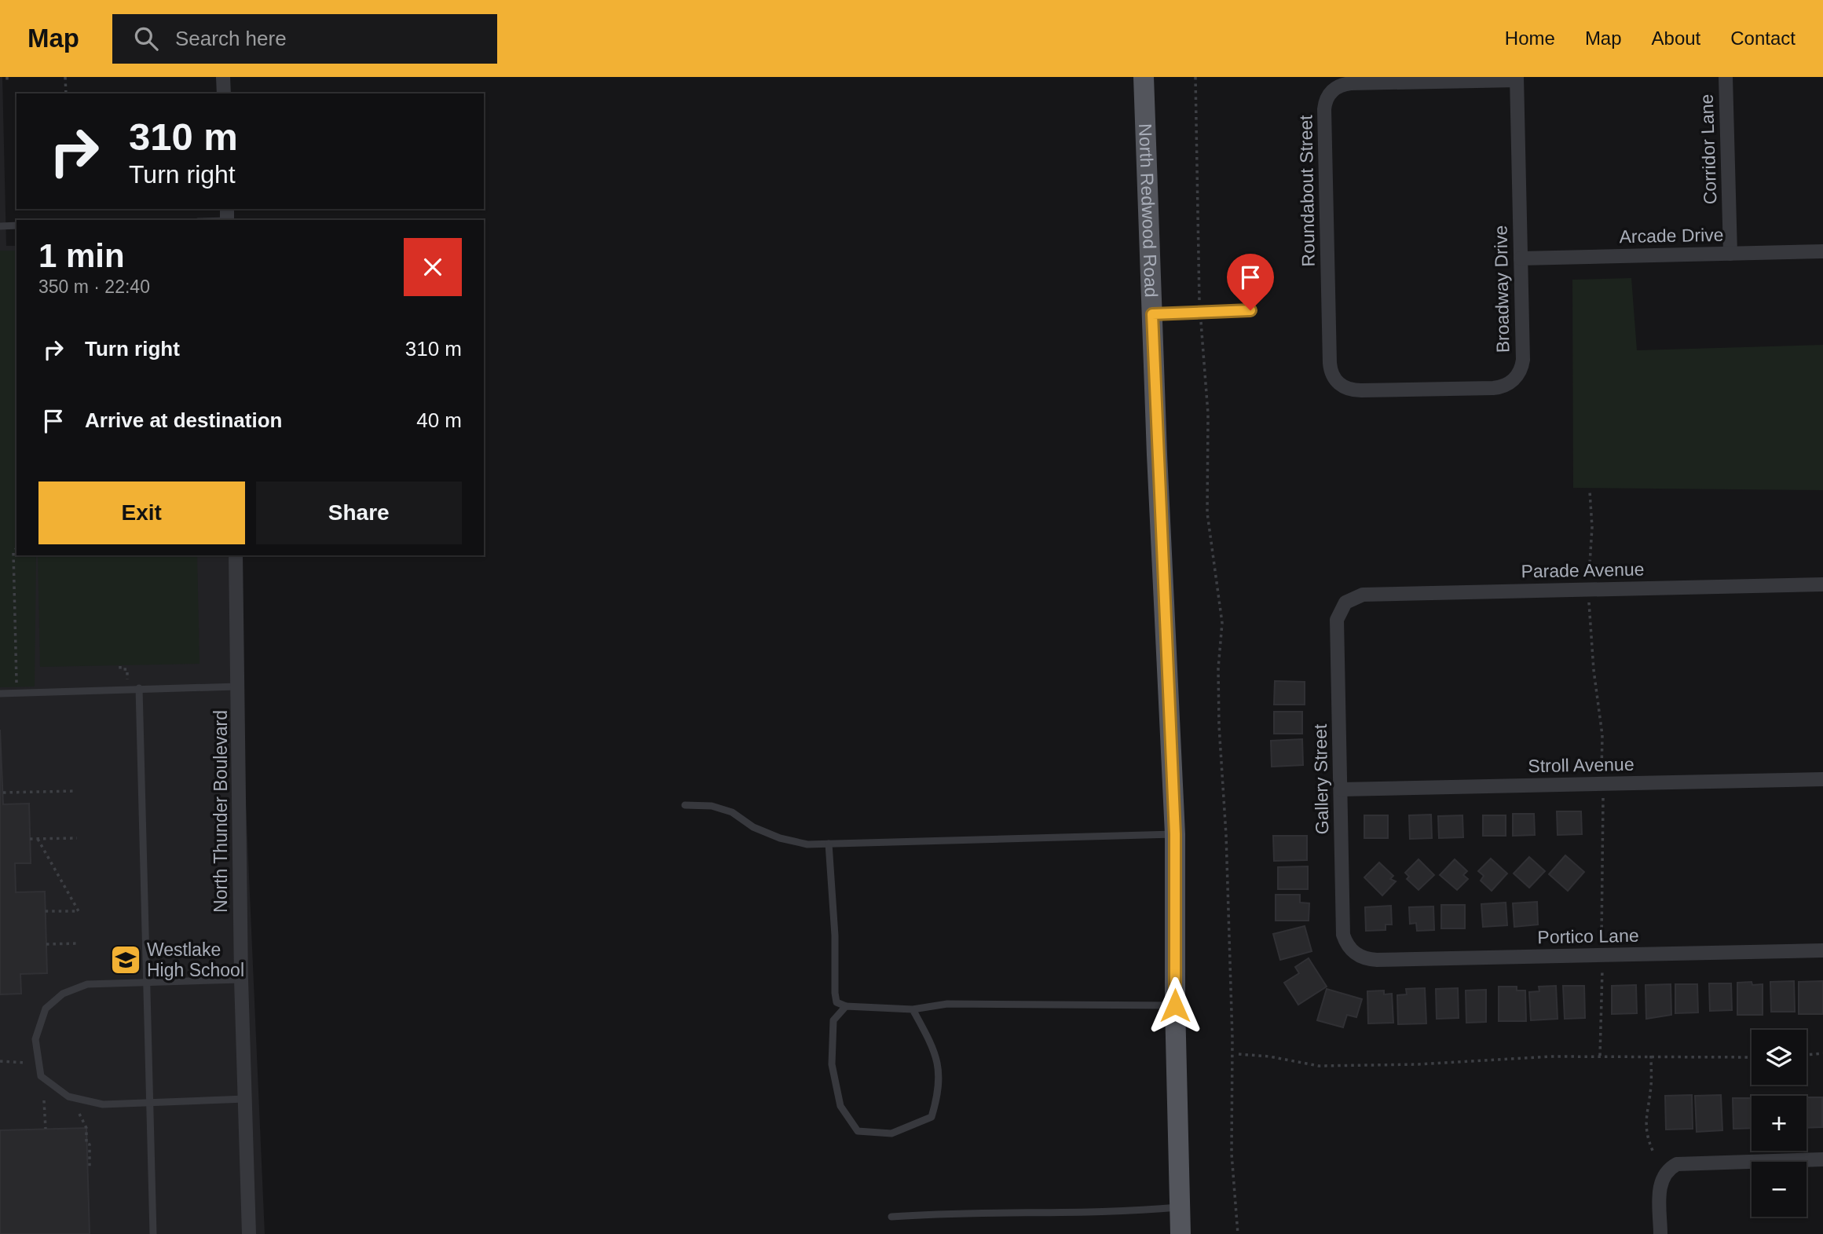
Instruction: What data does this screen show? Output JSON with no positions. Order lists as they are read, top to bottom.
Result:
{
  "streets": {
    "main road": ["North Redwood Road"],
    "street": [
      "Corridor Lane",
      "Roundabout Street",
      "Arcade Drive",
      "Broadway Drive",
      "Parade Avenue",
      "Stroll Avenue",
      "Gallery Street",
      "North Thunder Boulevard",
      "Portico Lane"
    ]
  },
  "crossings": [
    ["Corridor Lane", "Arcade Drive"],
    ["Roundabout Street", "Broadway Drive"],
    ["Arcade Drive", "Broadway Drive"],
    ["Parade Avenue", "Gallery Street"],
    ["Stroll Avenue", "Gallery Street"],
    ["Gallery Street", "Portico Lane"]
  ],
  "places": {
    "school or university": ["Westlake High School"]
  },
  "page": {
    "header": "Map",
    "search": "Search here",
    "nav": [
      "Home",
      "Map",
      "About",
      "Contact"
    ],
    "turn": ["310 m", "Turn right"],
    "heading": ["1 min", "350 m · 22:40"],
    "list": [
      {
        "name": "Turn right",
        "value": "310 m"
      },
      {
        "name": "Arrive at destination",
        "value": "40 m"
      }
    ],
    "buttons": ["Exit", "Share"],
    "map_buttons": ["+", "−"]
  }
}
